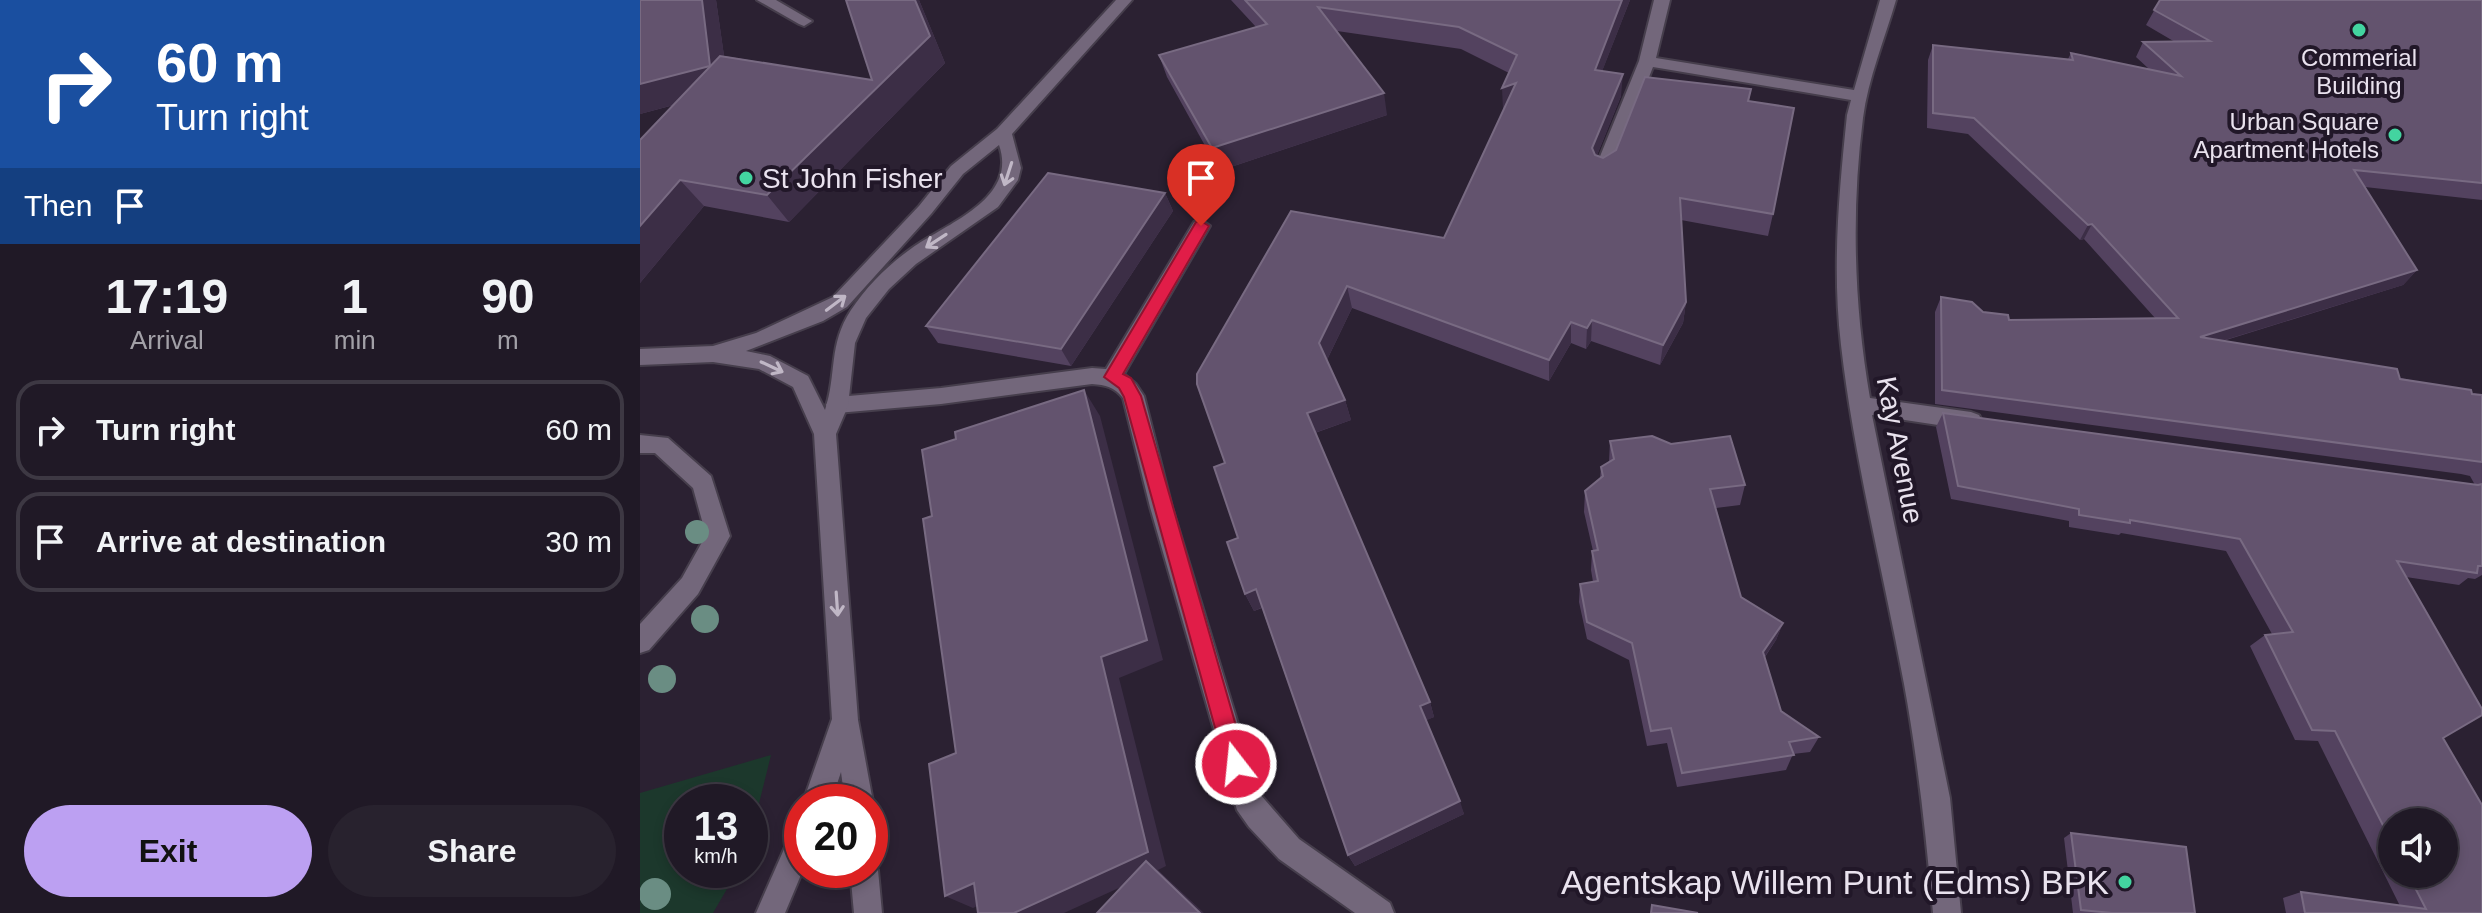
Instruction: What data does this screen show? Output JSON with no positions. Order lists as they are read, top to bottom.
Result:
{
  "streets": {
    "street": ["Kay Avenue"]
  },
  "places": [
    "Commerial Building",
    "Urban Square Apartment Hotels",
    "St John Fisher",
    "Agentskap Willem Punt (Edms) BPK"
  ],
  "page": {
    "turn": ["60 m", "Turn right"],
    "then": "Then",
    "eta": [
      "17:19",
      "Arrival",
      "1",
      "min",
      "90",
      "m"
    ],
    "list": [
      {
        "name": "Turn right",
        "value": "60 m"
      },
      {
        "name": "Arrive at destination",
        "value": "30 m"
      }
    ],
    "speed": "13 km/h",
    "limit": "20",
    "buttons": ["Exit", "Share"]
  }
}
